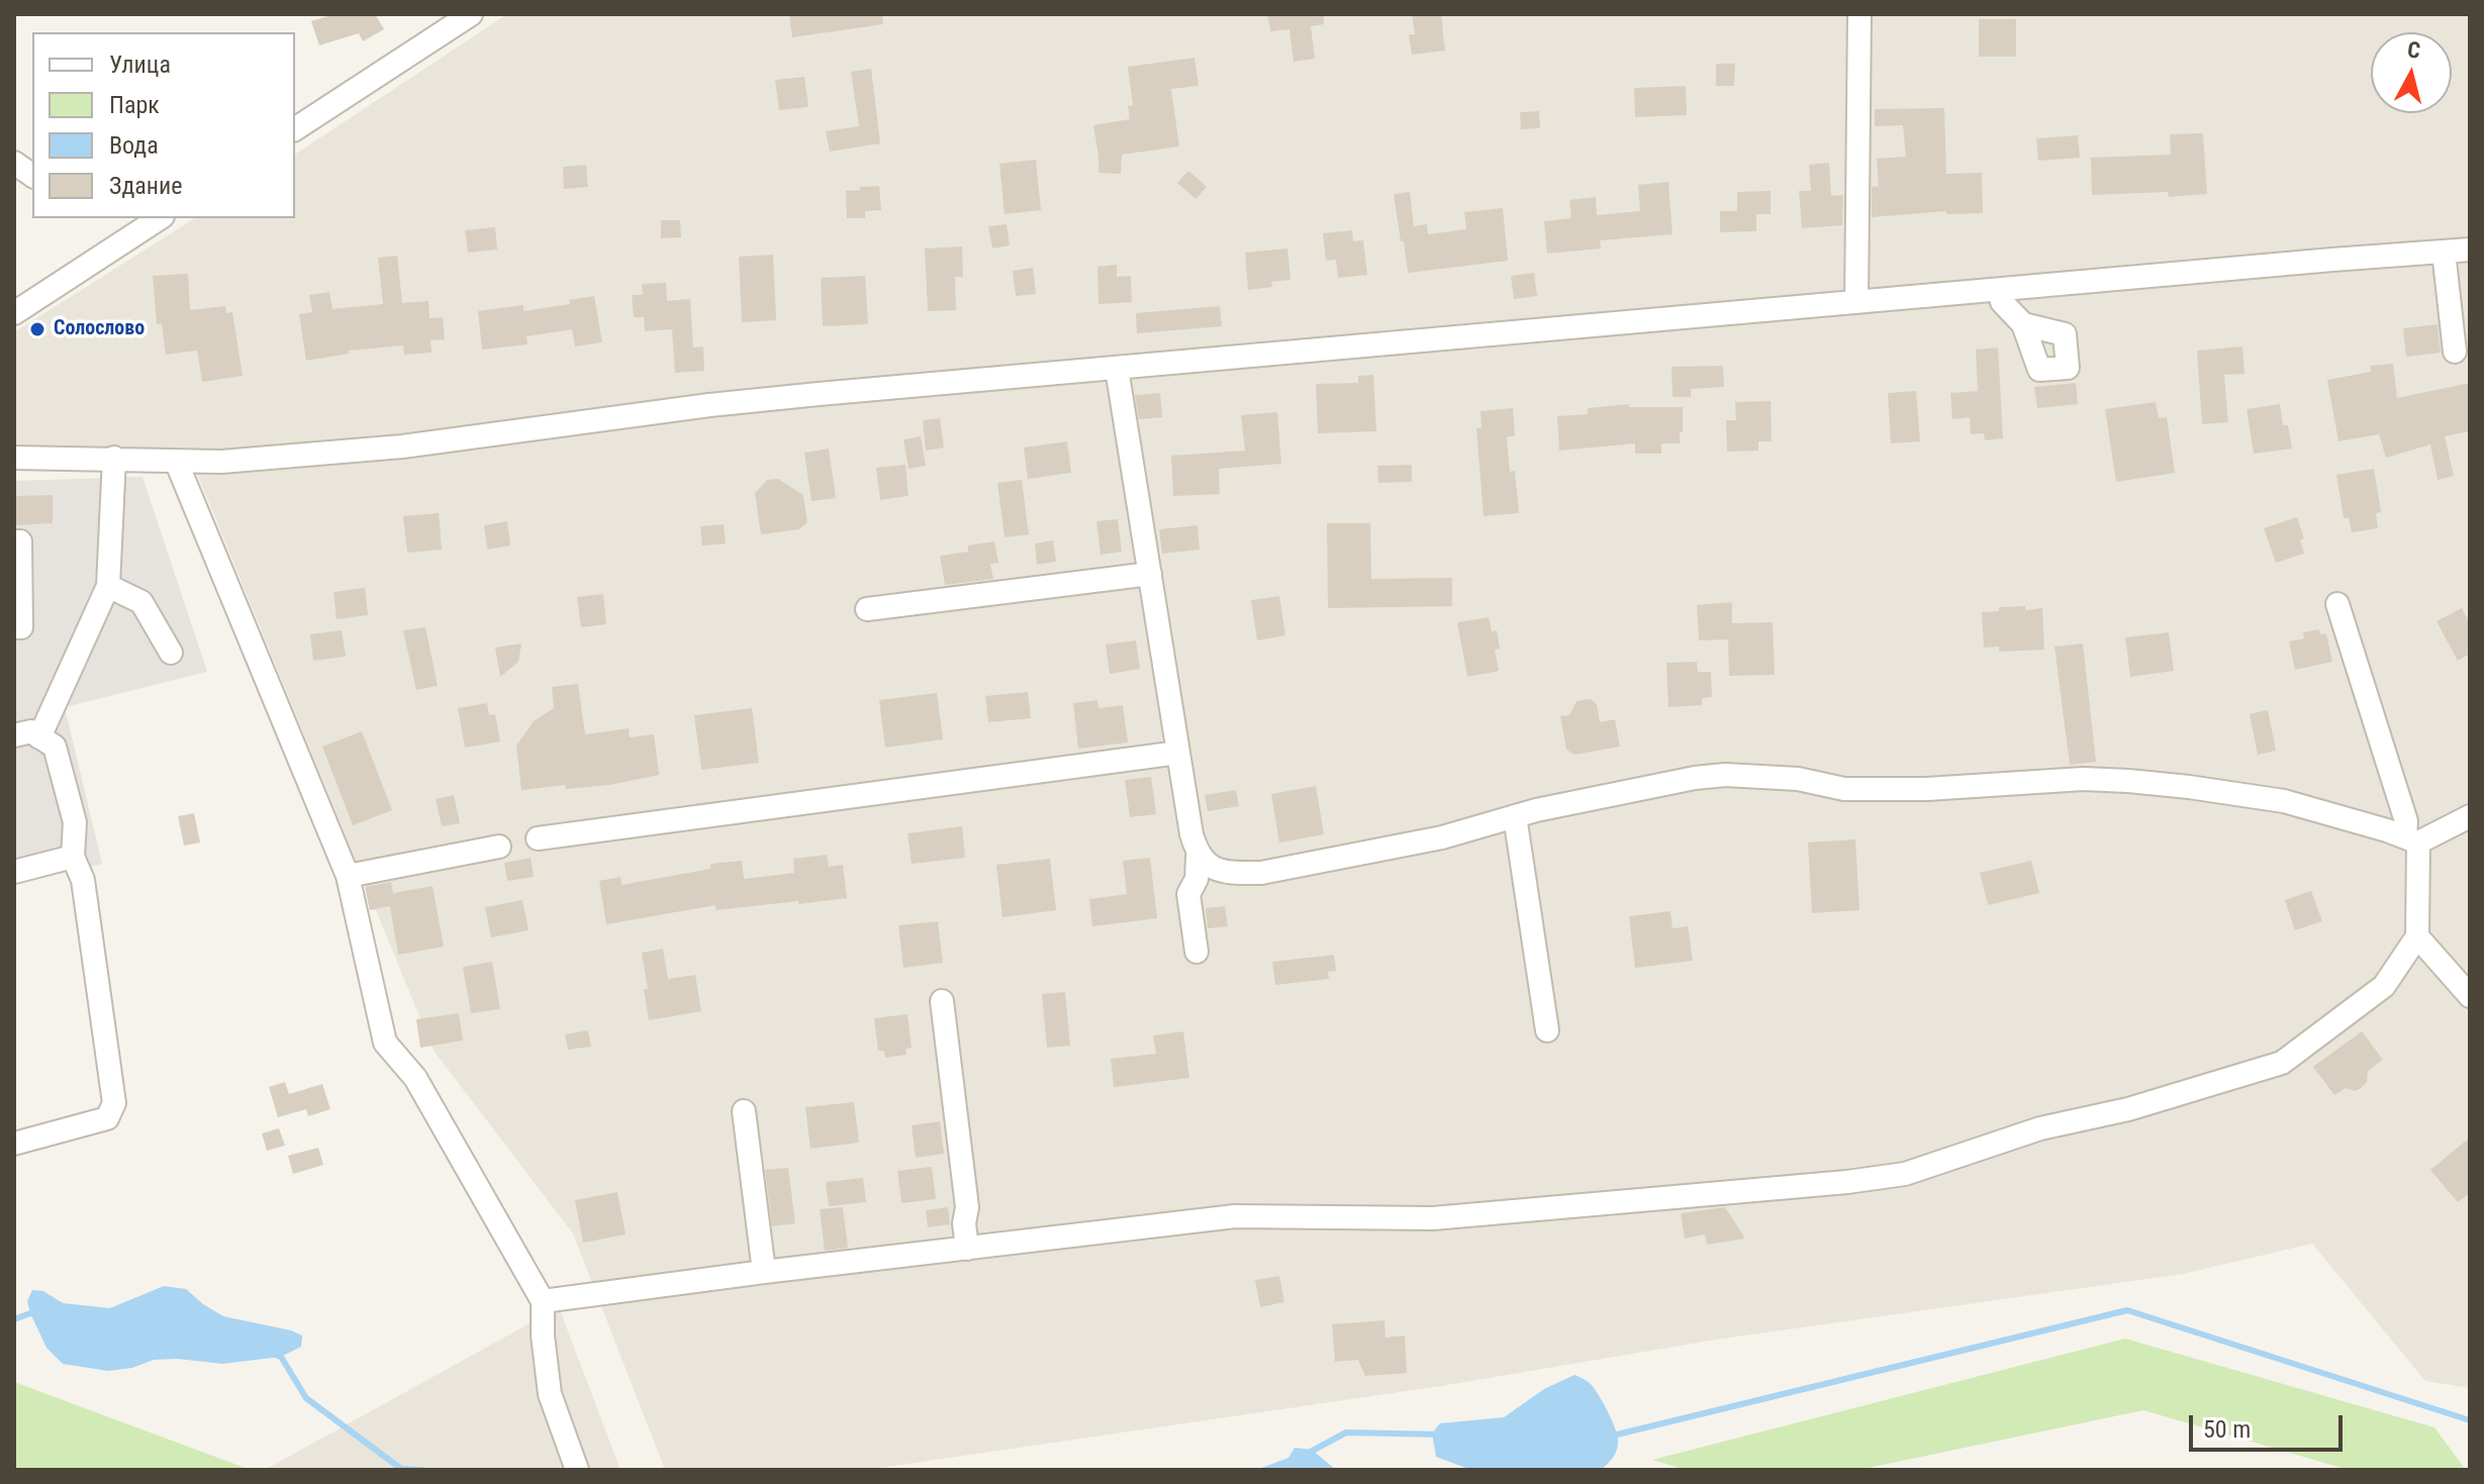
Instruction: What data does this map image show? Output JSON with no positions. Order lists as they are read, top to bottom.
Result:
{
  "places": ["Солослово"],
  "legend": [
    "Улица",
    "Парк",
    "Вода",
    "Здание"
  ],
  "scale_bar": "50 m",
  "north": "top"
}
